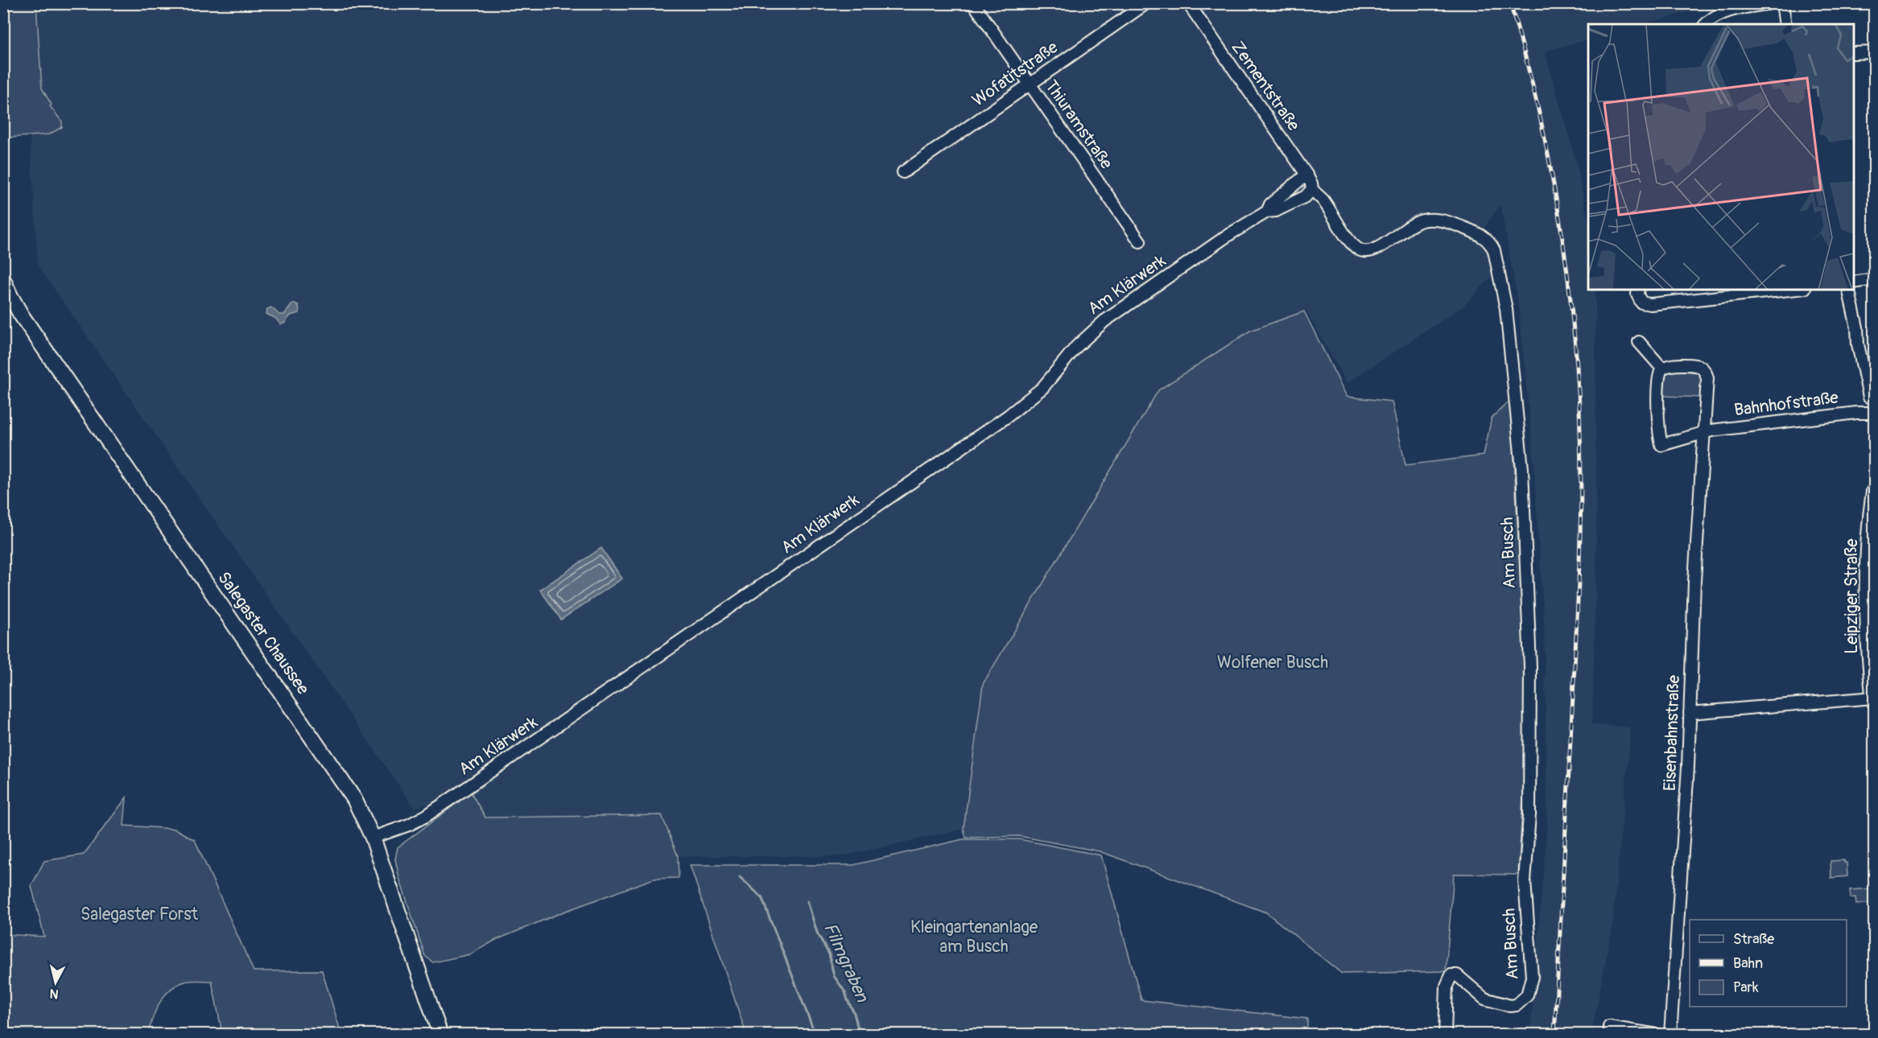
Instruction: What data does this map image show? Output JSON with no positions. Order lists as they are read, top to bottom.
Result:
{
  "streets": {
    "main road": ["Leipziger Straße", "Salegaster Chaussee"],
    "street": [
      "Wofatitstraße",
      "Zementstraße",
      "Thiuramstraße",
      "Am Klärwerk",
      "Bahnhofstraße",
      "Am Busch",
      "Eisenbahnstraße"
    ]
  },
  "crossings": [
    ["Wofatitstraße", "Thiuramstraße"],
    ["Zementstraße", "Am Klärwerk"],
    ["Zementstraße", "Am Busch"],
    ["Am Klärwerk", "Am Busch"],
    ["Am Klärwerk", "Salegaster Chaussee"],
    ["Bahnhofstraße", "Eisenbahnstraße"]
  ],
  "water": ["Filmgraben"],
  "parks": ["Wolfener Busch", "Salegaster Forst", "Kleingartenanlage am Busch"],
  "legend": ["Straße", "Bahn", "Park"],
  "north": "bottom"
}
